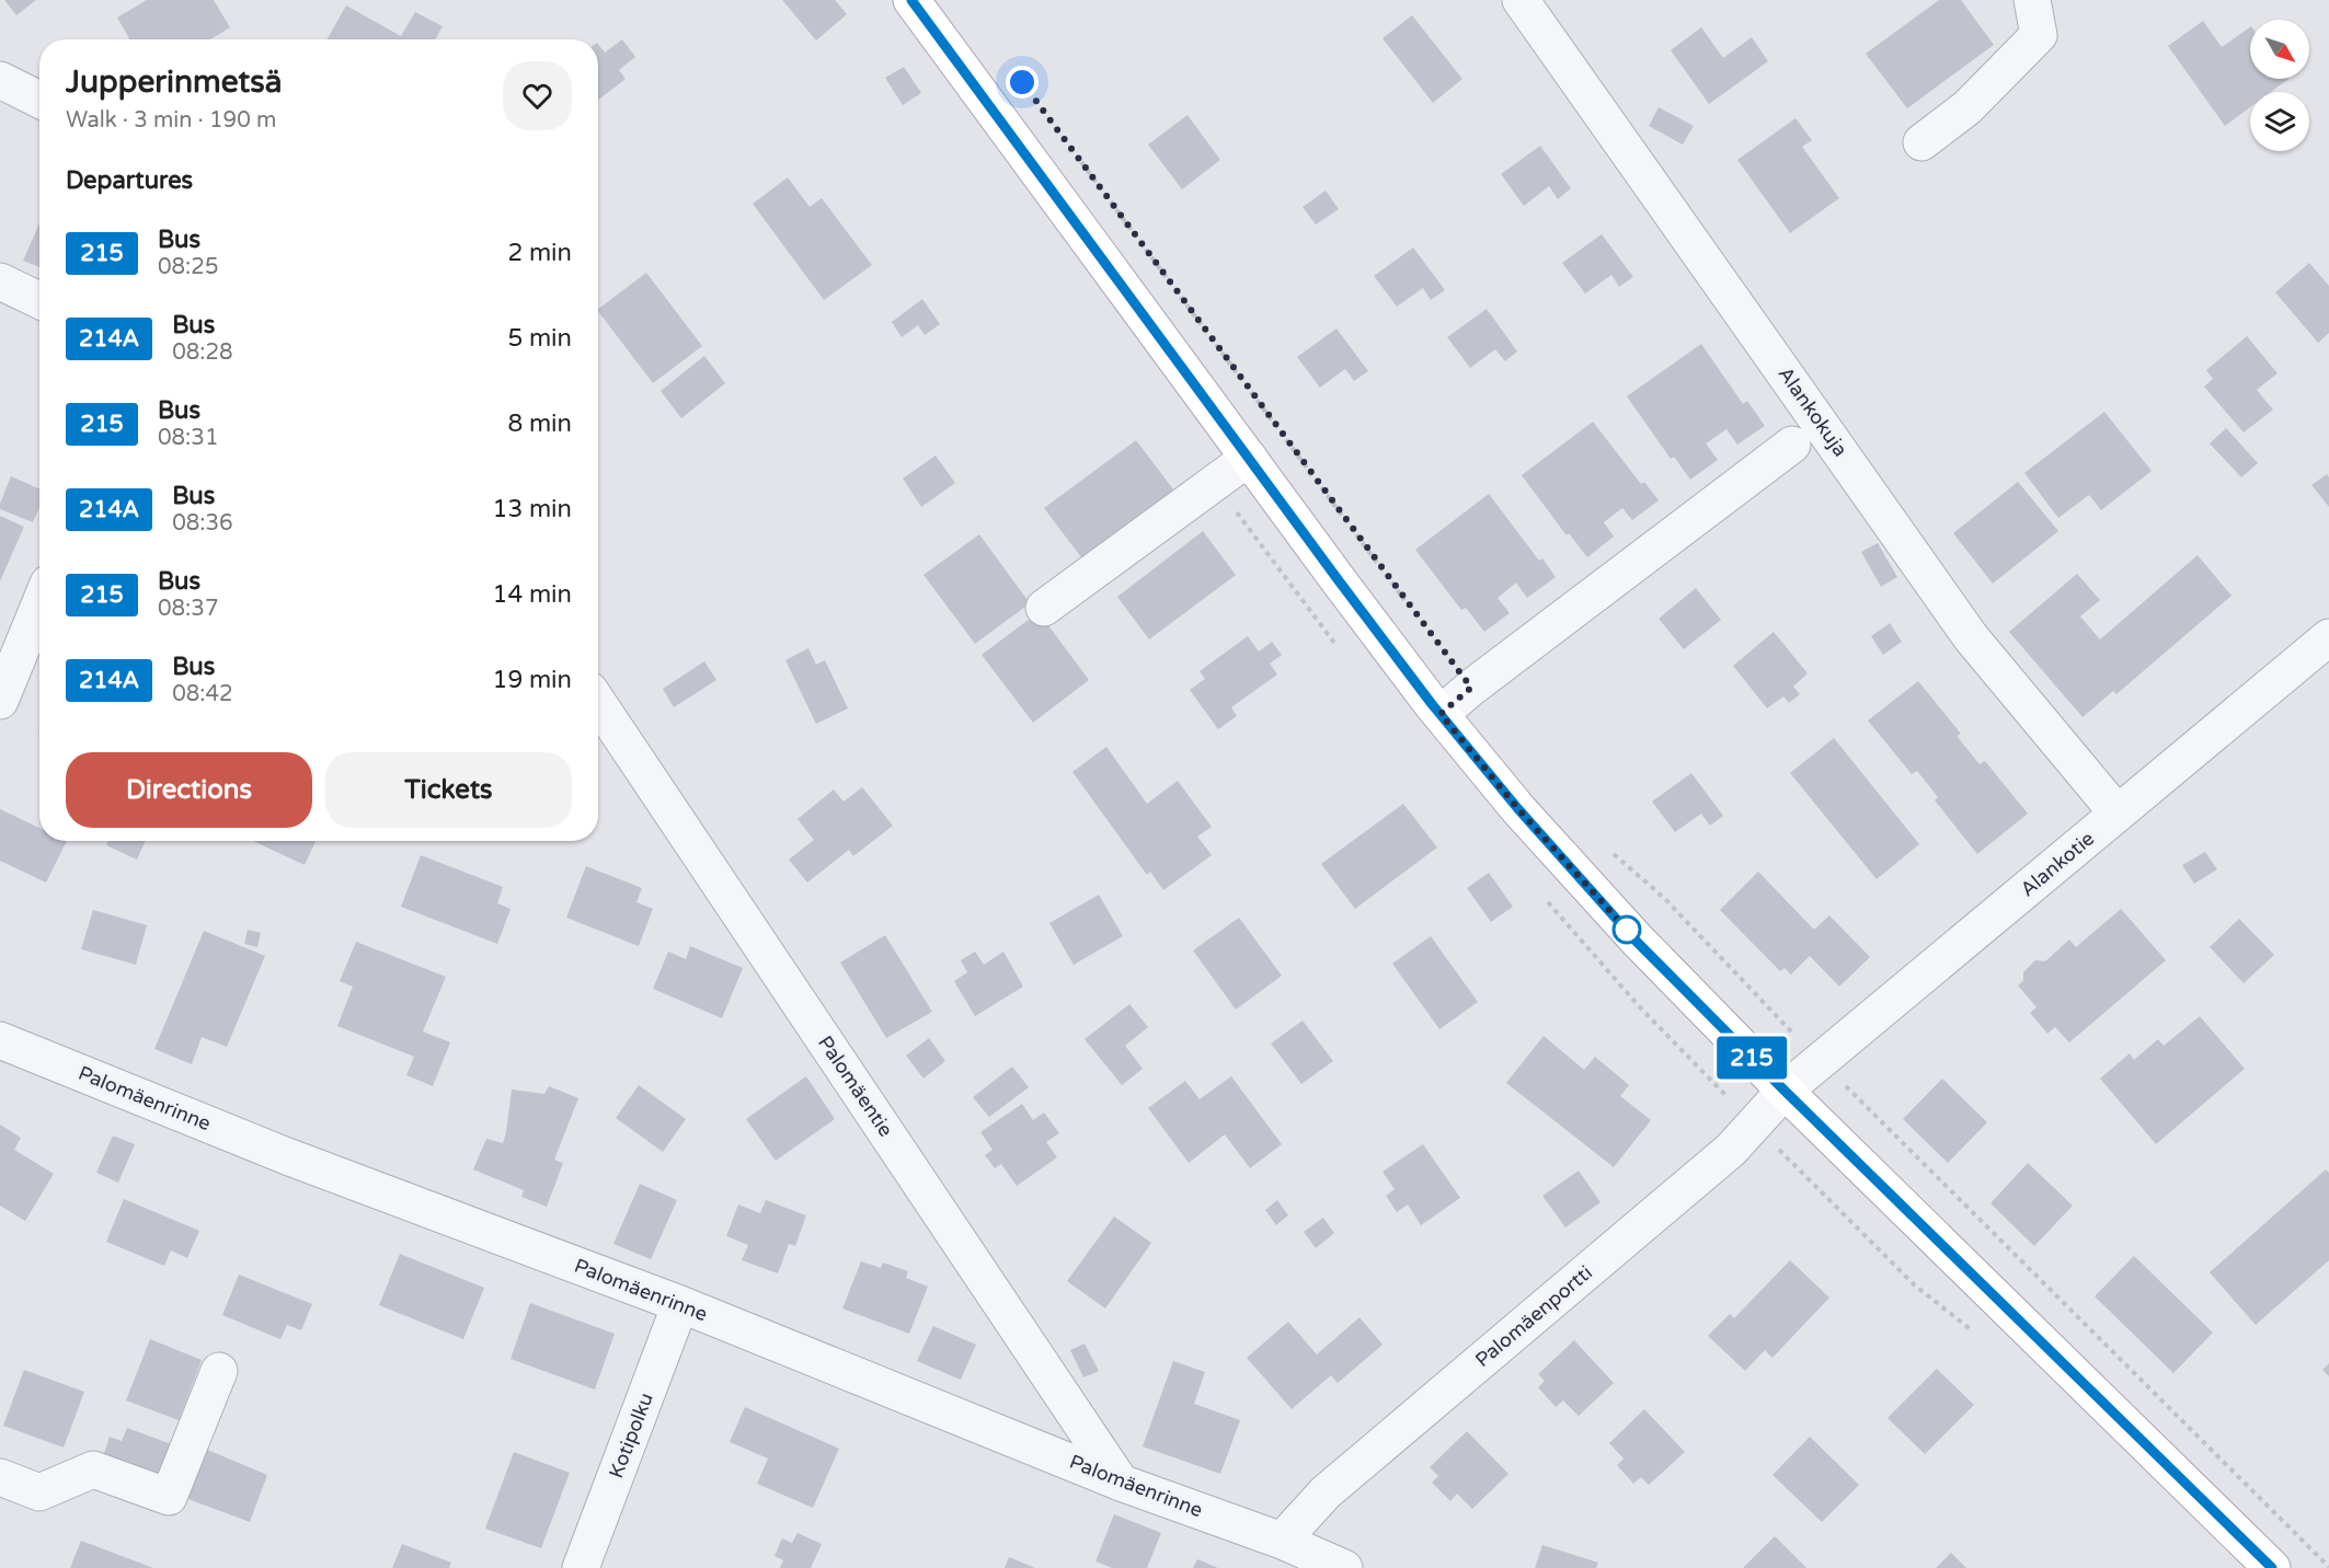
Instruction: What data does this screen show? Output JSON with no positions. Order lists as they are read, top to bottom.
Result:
{
  "streets": {
    "street": [
      "Alankokuja",
      "Alankotie",
      "Palomäentie",
      "Palomäenrinne",
      "Palomäenportti",
      "Kotipolku"
    ]
  },
  "crossings": [
    ["Alankokuja", "Alankotie"],
    ["Alankotie", "Palomäenportti"],
    ["Palomäentie", "Palomäenrinne"],
    ["Palomäenrinne", "Palomäenportti"],
    ["Palomäenrinne", "Kotipolku"]
  ],
  "lines": ["bus line 215"],
  "north": "bottom right",
  "page": {
    "on_map": "215",
    "heading": [
      ["Jupperinmetsä", "Walk · 3 min · 190 m"],
      "Departures"
    ],
    "list": [
      {
        "mark": "215",
        "name": "Bus",
        "note": "08:25",
        "value": "2 min"
      },
      {
        "mark": "214A",
        "name": "Bus",
        "note": "08:28",
        "value": "5 min"
      },
      {
        "mark": "215",
        "name": "Bus",
        "note": "08:31",
        "value": "8 min"
      },
      {
        "mark": "214A",
        "name": "Bus",
        "note": "08:36",
        "value": "13 min"
      },
      {
        "mark": "215",
        "name": "Bus",
        "note": "08:37",
        "value": "14 min"
      },
      {
        "mark": "214A",
        "name": "Bus",
        "note": "08:42",
        "value": "19 min"
      }
    ],
    "buttons": ["Directions", "Tickets"]
  }
}
